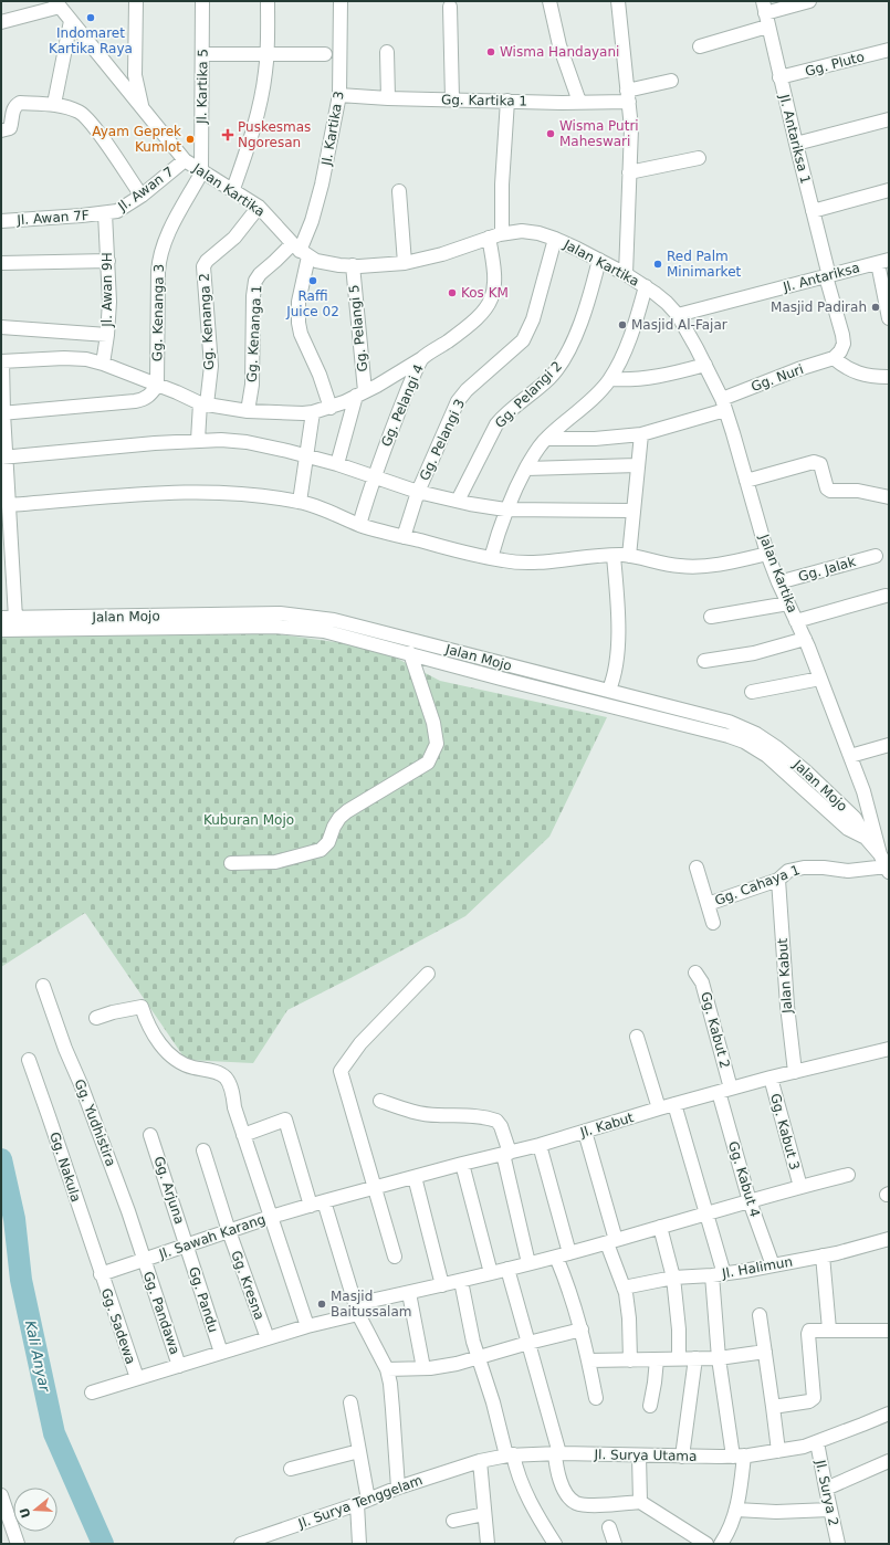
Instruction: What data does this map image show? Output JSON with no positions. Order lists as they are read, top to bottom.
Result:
{
  "streets": {
    "street": [
      "Gg. Pluto",
      "Jl. Kartika 5",
      "Gg. Kartika 1",
      "Jl. Kartika 3",
      "Jl. Antariksa 1",
      "Jl. Awan 7",
      "Jalan Kartika",
      "Jl. Awan 7F",
      "Jl. Antariksa",
      "Jl. Awan 9H",
      "Gg. Kenanga 3",
      "Gg. Kenanga 2",
      "Gg. Pelangi 5",
      "Gg. Kenanga 1",
      "Gg. Nuri",
      "Gg. Pelangi 2",
      "Gg. Pelangi 4",
      "Gg. Pelangi 3",
      "Gg. Jalak",
      "Jalan Mojo",
      "Gg. Cahaya 1",
      "Jalan Kabut",
      "Gg. Kabut 2",
      "Gg. Yudhistira",
      "Jl. Kabut",
      "Gg. Kabut 3",
      "Gg. Nakula",
      "Gg. Kabut 4",
      "Gg. Arjuna",
      "Jl. Sawah Karang",
      "Jl. Halimun",
      "Gg. Kresna",
      "Gg. Pandu",
      "Gg. Pandawa",
      "Gg. Sadewa",
      "Jl. Surya Utama",
      "Jl. Surya 2",
      "Jl. Surya Tenggelam"
    ]
  },
  "crossings": [
    ["Gg. Pluto", "Jl. Antariksa 1"],
    ["Jl. Kartika 5", "Jalan Kartika"],
    ["Jl. Kartika 5", "Gg. Kenanga 3"],
    ["Gg. Kartika 1", "Jl. Kartika 3"],
    ["Jl. Kartika 3", "Jalan Kartika"],
    ["Jl. Kartika 3", "Gg. Kenanga 1"],
    ["Jl. Antariksa 1", "Jl. Antariksa"],
    ["Jl. Antariksa 1", "Gg. Nuri"],
    ["Jl. Awan 7", "Jalan Kartika"],
    ["Jl. Awan 7", "Jl. Awan 7F"],
    ["Jl. Awan 7", "Jl. Awan 9H"],
    ["Jalan Kartika", "Jl. Antariksa"],
    ["Jalan Kartika", "Gg. Kenanga 3"],
    ["Jalan Kartika", "Gg. Kenanga 2"],
    ["Jalan Kartika", "Gg. Pelangi 5"],
    ["Jalan Kartika", "Gg. Kenanga 1"],
    ["Jalan Kartika", "Gg. Nuri"],
    ["Jalan Kartika", "Gg. Pelangi 2"],
    ["Jalan Kartika", "Gg. Pelangi 4"],
    ["Jalan Kartika", "Gg. Pelangi 3"],
    ["Jalan Kartika", "Gg. Jalak"],
    ["Jalan Kartika", "Jalan Mojo"],
    ["Jl. Awan 7F", "Jl. Awan 9H"],
    ["Jalan Mojo", "Gg. Cahaya 1"],
    ["Gg. Cahaya 1", "Jalan Kabut"],
    ["Jalan Kabut", "Jl. Kabut"],
    ["Gg. Kabut 2", "Jl. Kabut"],
    ["Gg. Kabut 2", "Gg. Kabut 4"],
    ["Gg. Yudhistira", "Jl. Sawah Karang"],
    ["Gg. Yudhistira", "Gg. Pandawa"],
    ["Jl. Kabut", "Gg. Kabut 3"],
    ["Jl. Kabut", "Gg. Kabut 4"],
    ["Jl. Kabut", "Jl. Sawah Karang"],
    ["Gg. Nakula", "Jl. Sawah Karang"],
    ["Gg. Nakula", "Gg. Sadewa"],
    ["Gg. Kabut 4", "Jl. Halimun"],
    ["Gg. Arjuna", "Jl. Sawah Karang"],
    ["Gg. Arjuna", "Gg. Pandu"],
    ["Jl. Sawah Karang", "Gg. Kresna"],
    ["Jl. Sawah Karang", "Gg. Pandu"],
    ["Jl. Sawah Karang", "Gg. Pandawa"],
    ["Jl. Sawah Karang", "Gg. Sadewa"],
    ["Jl. Surya Utama", "Jl. Surya 2"],
    ["Jl. Surya Utama", "Jl. Surya Tenggelam"]
  ],
  "water": ["Kali Anyar"],
  "parks": ["Kuburan Mojo"],
  "places": {
    "other": [
      "Indomaret Kartika Raya",
      "Wisma Handayani",
      "Wisma Putri Maheswari",
      "Ayam Geprek Kumlot",
      "Red Palm Minimarket",
      "Raffi Juice 02",
      "Kos KM",
      "Masjid Padirah",
      "Masjid Al-Fajar",
      "Masjid Baitussalam"
    ],
    "health": ["Puskesmas Ngoresan"]
  },
  "north": "left"
}
